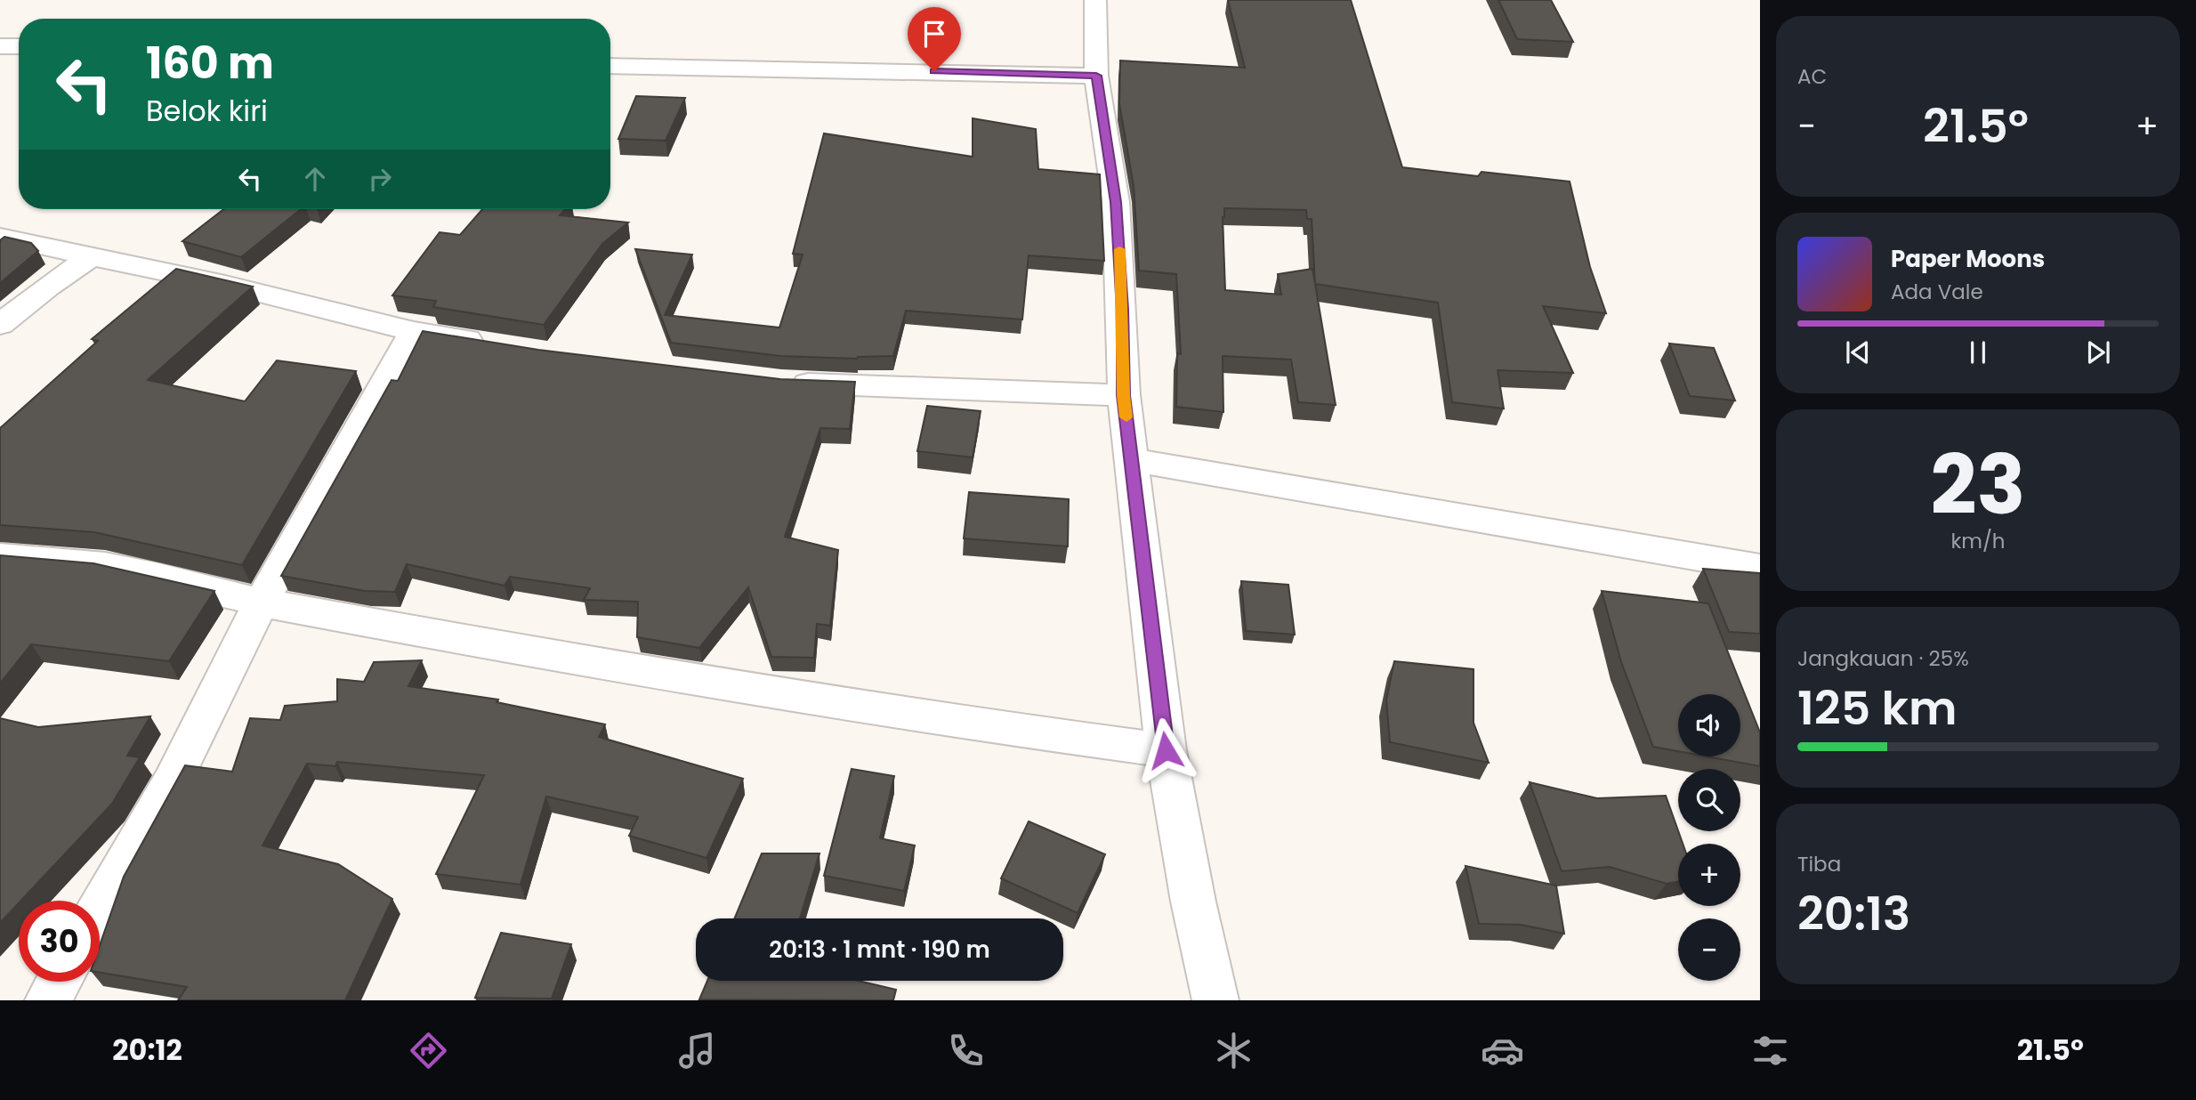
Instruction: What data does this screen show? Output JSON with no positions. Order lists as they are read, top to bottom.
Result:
{
  "page": {
    "tile": [
      "AC",
      ["23", "km/h"],
      ["Jangkauan · 25%", "125 km"],
      ["Tiba", "20:13"]
    ],
    "turn": ["160 m", "Belok kiri"],
    "heat": ["−", "21.5°", "+"],
    "song": ["Paper Moons", "Ada Vale"],
    "map_buttons": ["+", "−"],
    "limit": "30",
    "trip": "20:13 · 1 mnt · 190 m",
    "tabs": ["20:12", "21.5°"]
  }
}
